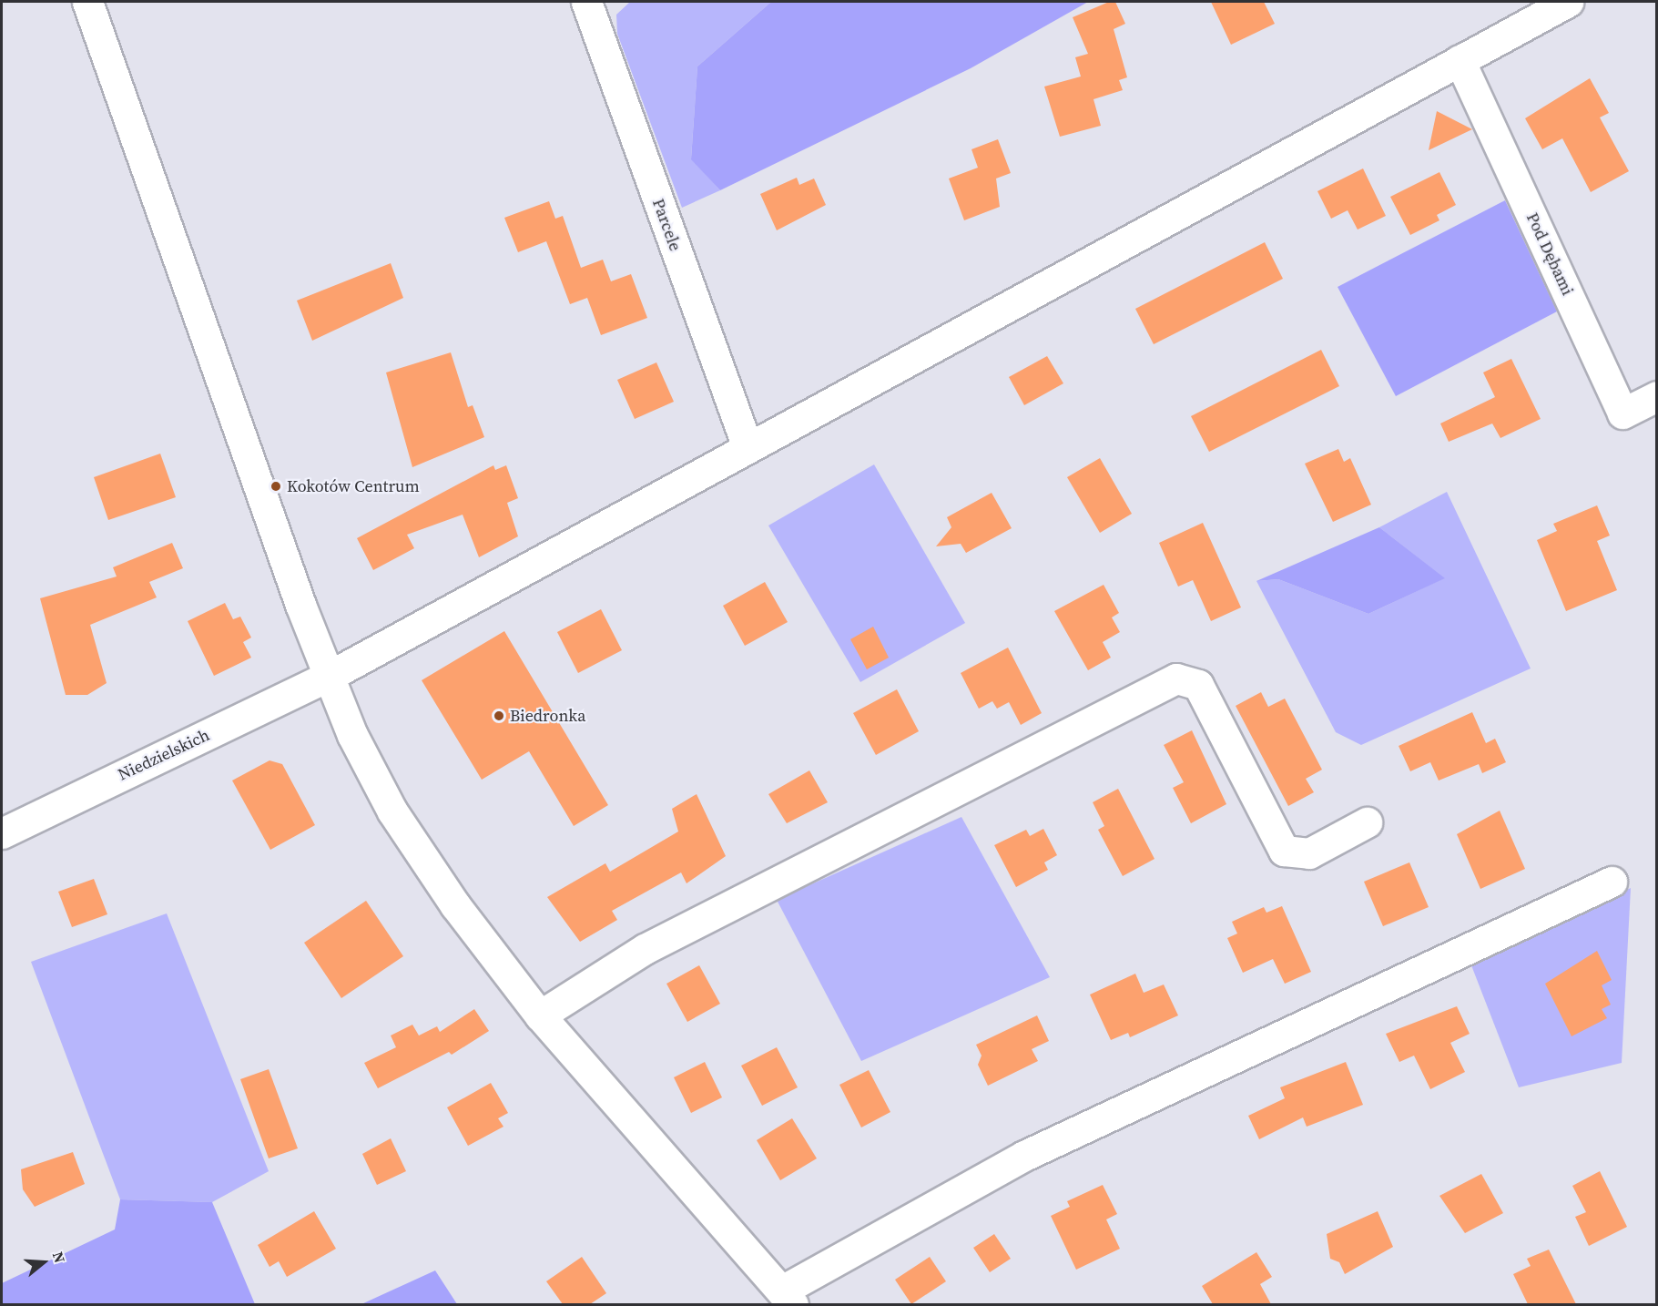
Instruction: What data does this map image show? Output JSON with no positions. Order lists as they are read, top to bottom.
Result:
{
  "streets": {
    "street": ["Parcele", "Pod Dębami", "Niedzielskich"]
  },
  "crossings": [
    ["Parcele", "Niedzielskich"],
    ["Pod Dębami", "Niedzielskich"]
  ],
  "places": ["Kokotów Centrum", "Biedronka"],
  "north": "right"
}
